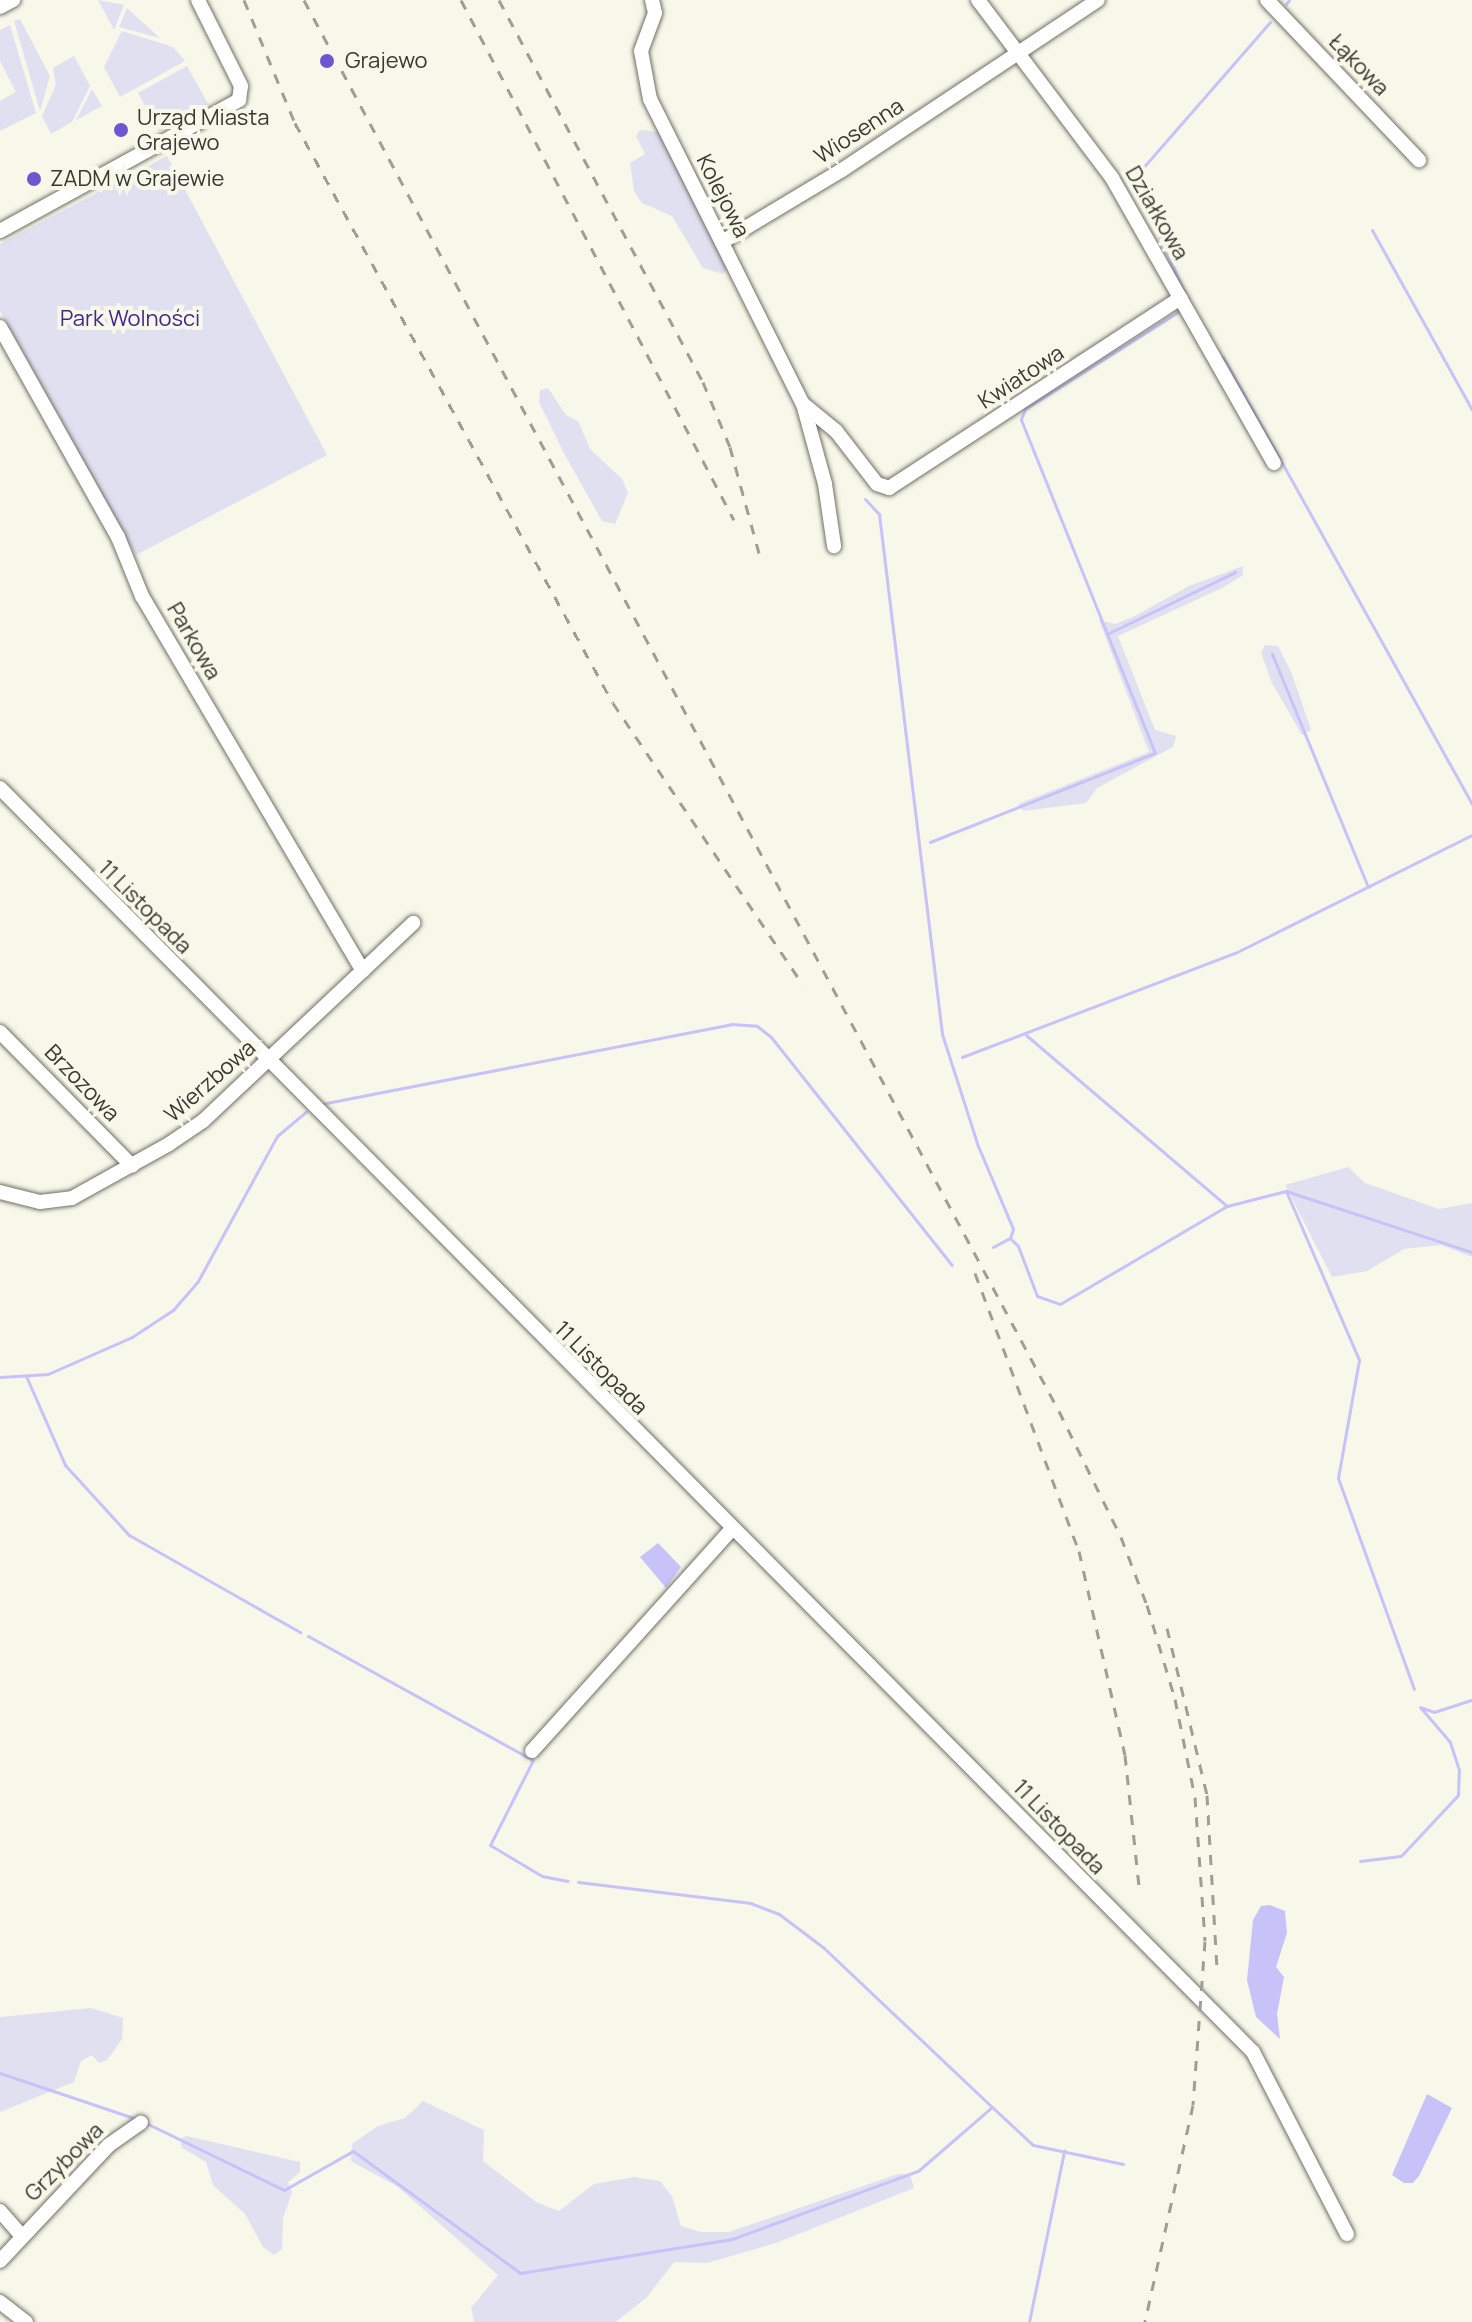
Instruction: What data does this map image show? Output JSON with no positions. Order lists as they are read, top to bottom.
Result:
{
  "streets": {
    "street": [
      "Łąkowa",
      "Wiosenna",
      "Kolejowa",
      "Działkowa",
      "Kwiatowa",
      "Parkowa",
      "11 Listopada",
      "Wierzbowa",
      "Brzozowa",
      "Grzybowa"
    ]
  },
  "crossings": [
    ["Wiosenna", "Kolejowa"],
    ["Wiosenna", "Działkowa"],
    ["Kolejowa", "Kwiatowa"],
    ["Działkowa", "Kwiatowa"],
    ["Parkowa", "Wierzbowa"],
    ["11 Listopada", "Wierzbowa"],
    ["Wierzbowa", "Brzozowa"]
  ],
  "parks": ["Park Wolności"],
  "places": ["Grajewo", "Urząd Miasta Grajewo", "ZADM w Grajewie"]
}
